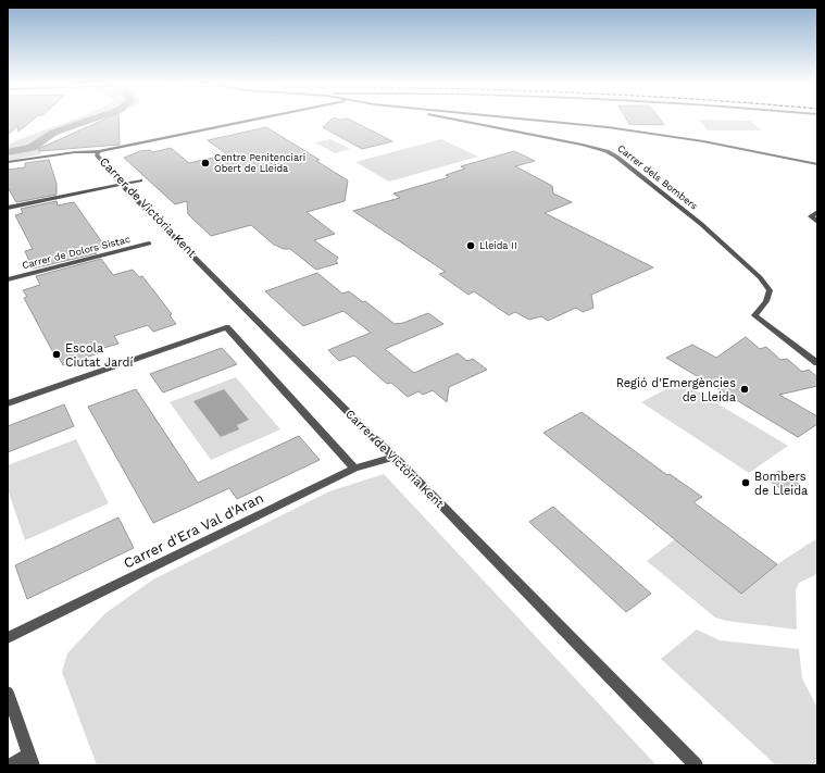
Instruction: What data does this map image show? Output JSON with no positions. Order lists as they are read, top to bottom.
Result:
{
  "streets": {
    "street": [
      "Carrer dels Bombers",
      "Carrer de Victòria Kent",
      "Carrer de Dolors Sistac",
      "Carrer d'Era Val d'Aran"
    ]
  },
  "crossings": [
    ["Carrer de Victòria Kent", "Carrer d'Era Val d'Aran"]
  ],
  "places": [
    "Centre Penitenciari Obert de Lleida",
    "Lleida II",
    "Escola Ciutat Jardí",
    "Regió d'Emergències de Lleida",
    "Bombers de Lleida"
  ]
}
